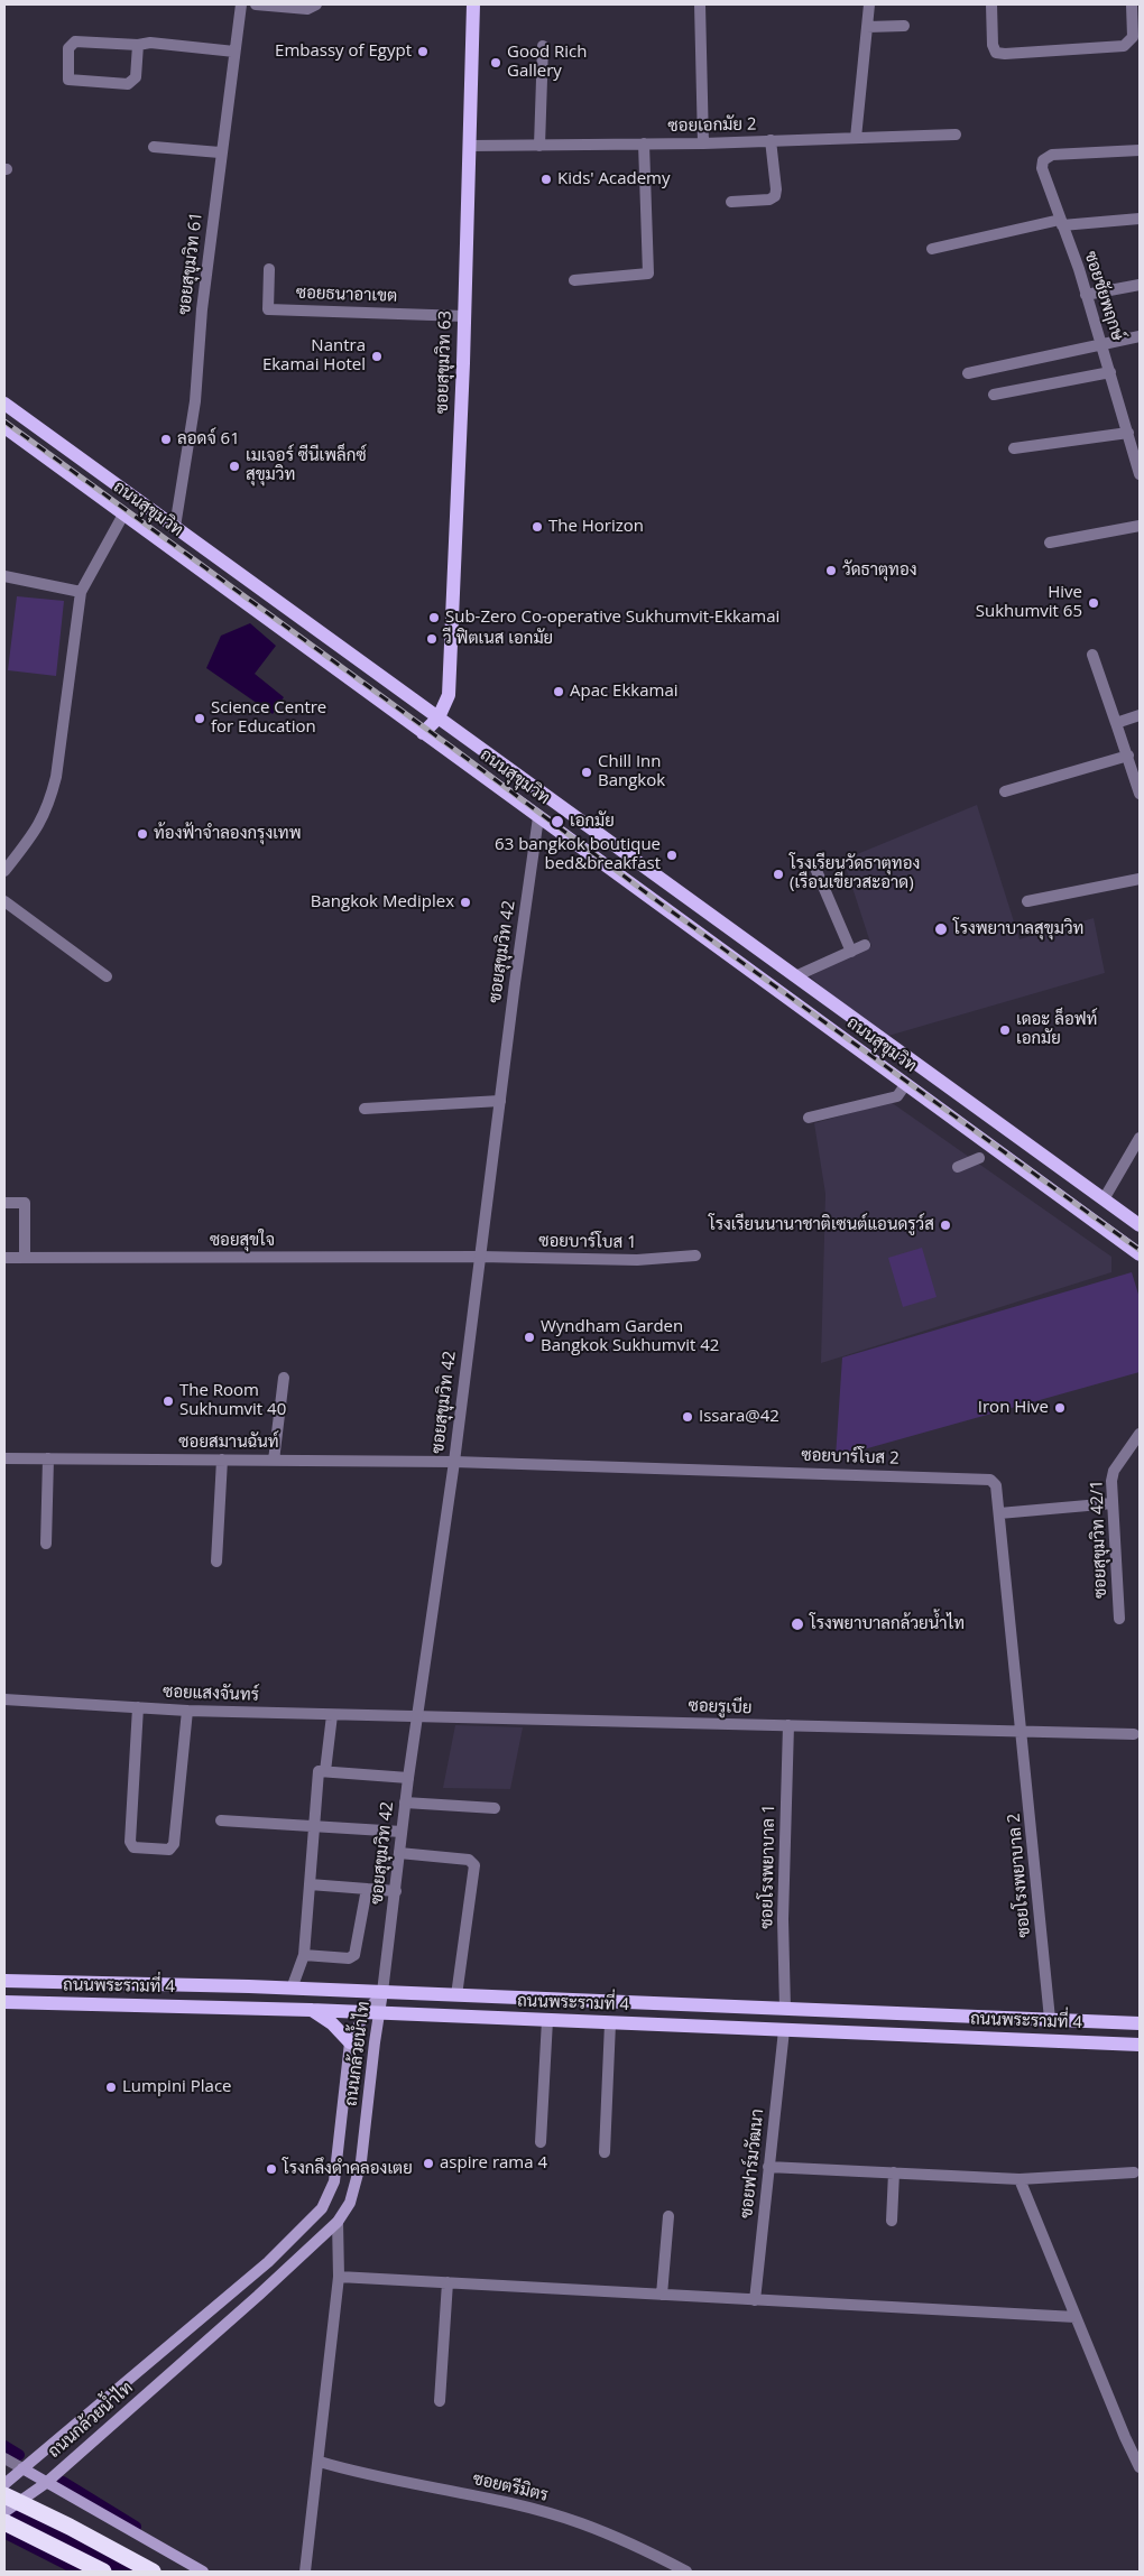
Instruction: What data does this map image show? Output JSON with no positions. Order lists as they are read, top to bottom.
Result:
{
  "streets": {
    "main road": [
      "ซอยสุขุมวิท 63",
      "ถนนสุขุมวิท",
      "ถนนพระรามที่ 4",
      "ถนนกล้วยน้ำไท"
    ],
    "street": [
      "ซอยเอกมัย 2",
      "ซอยสุขุมวิท 61",
      "ซอยธนาอาเขต",
      "ซอยชัยพฤกษ์",
      "ซอยสุขุมวิท 42",
      "ซอยสุขใจ",
      "ซอยบาร์โบส 1",
      "ซอยสมานฉันท์",
      "ซอยบาร์โบส 2",
      "ซอยสุขุมวิท 42/1",
      "ซอยแสงจันทร์",
      "ซอยรูเบีย",
      "ซอยโรงพยาบาล 1",
      "ซอยโรงพยาบาล 2",
      "ซอยฟาร์มวัฒนา",
      "ซอยตรีมิตร"
    ]
  },
  "crossings": [
    ["ซอยเอกมัย 2", "ซอยสุขุมวิท 63"],
    ["ซอยสุขุมวิท 61", "ถนนสุขุมวิท"],
    ["ซอยธนาอาเขต", "ซอยสุขุมวิท 63"],
    ["ซอยสุขุมวิท 63", "ถนนสุขุมวิท"],
    ["ถนนสุขุมวิท", "ซอยสุขุมวิท 42"],
    ["ซอยสุขุมวิท 42", "ซอยสุขใจ"],
    ["ซอยสุขุมวิท 42", "ซอยบาร์โบส 1"],
    ["ซอยสุขุมวิท 42", "ซอยสมานฉันท์"],
    ["ซอยสุขุมวิท 42", "ซอยบาร์โบส 2"],
    ["ซอยสุขุมวิท 42", "ซอยแสงจันทร์"],
    ["ซอยสุขุมวิท 42", "ซอยรูเบีย"],
    ["ซอยสุขุมวิท 42", "ถนนพระรามที่ 4"],
    ["ซอยสุขุมวิท 42", "ถนนกล้วยน้ำไท"],
    ["ซอยสุขใจ", "ซอยบาร์โบส 1"],
    ["ซอยสมานฉันท์", "ซอยบาร์โบส 2"],
    ["ซอยบาร์โบส 2", "ซอยรูเบีย"],
    ["ซอยบาร์โบส 2", "ซอยโรงพยาบาล 2"],
    ["ซอยแสงจันทร์", "ซอยรูเบีย"],
    ["ซอยรูเบีย", "ซอยโรงพยาบาล 1"],
    ["ซอยรูเบีย", "ซอยโรงพยาบาล 2"],
    ["ซอยโรงพยาบาล 1", "ถนนพระรามที่ 4"],
    ["ซอยโรงพยาบาล 2", "ถนนพระรามที่ 4"],
    ["ถนนพระรามที่ 4", "ถนนกล้วยน้ำไท"],
    ["ถนนพระรามที่ 4", "ซอยฟาร์มวัฒนา"]
  ],
  "places": [
    "Embassy of Egypt",
    "Good Rich Gallery",
    "Kids' Academy",
    "Nantra Ekamai Hotel",
    "ลอดจ์ 61",
    "เมเจอร์ ซีนีเพล็กซ์ สุขุมวิท",
    "The Horizon",
    "วัดธาตุทอง",
    "Hive Sukhumvit 65",
    "Sub-Zero Co-operative Sukhumvit-Ekkamai",
    "วี ฟิตเนส เอกมัย",
    "Apac Ekkamai",
    "Science Centre for Education",
    "Chill Inn Bangkok",
    "เอกมัย",
    "ท้องฟ้าจำลองกรุงเทพ",
    "63 bangkok boutique bed&breakfast",
    "โรงเรียนวัดธาตุทอง (เรือนเขียวสะอาด)",
    "Bangkok Mediplex",
    "โรงพยาบาลสุขุมวิท",
    "เดอะ ล็อฟท์ เอกมัย",
    "โรงเรียนนานาชาติเซนต์แอนดรูว์ส",
    "Wyndham Garden Bangkok Sukhumvit 42",
    "The Room Sukhumvit 40",
    "Iron Hive",
    "Issara@42",
    "โรงพยาบาลกล้วยน้ำไท",
    "Lumpini Place",
    "aspire rama 4",
    "โรงกลึงดำคลองเตย"
  ]
}
